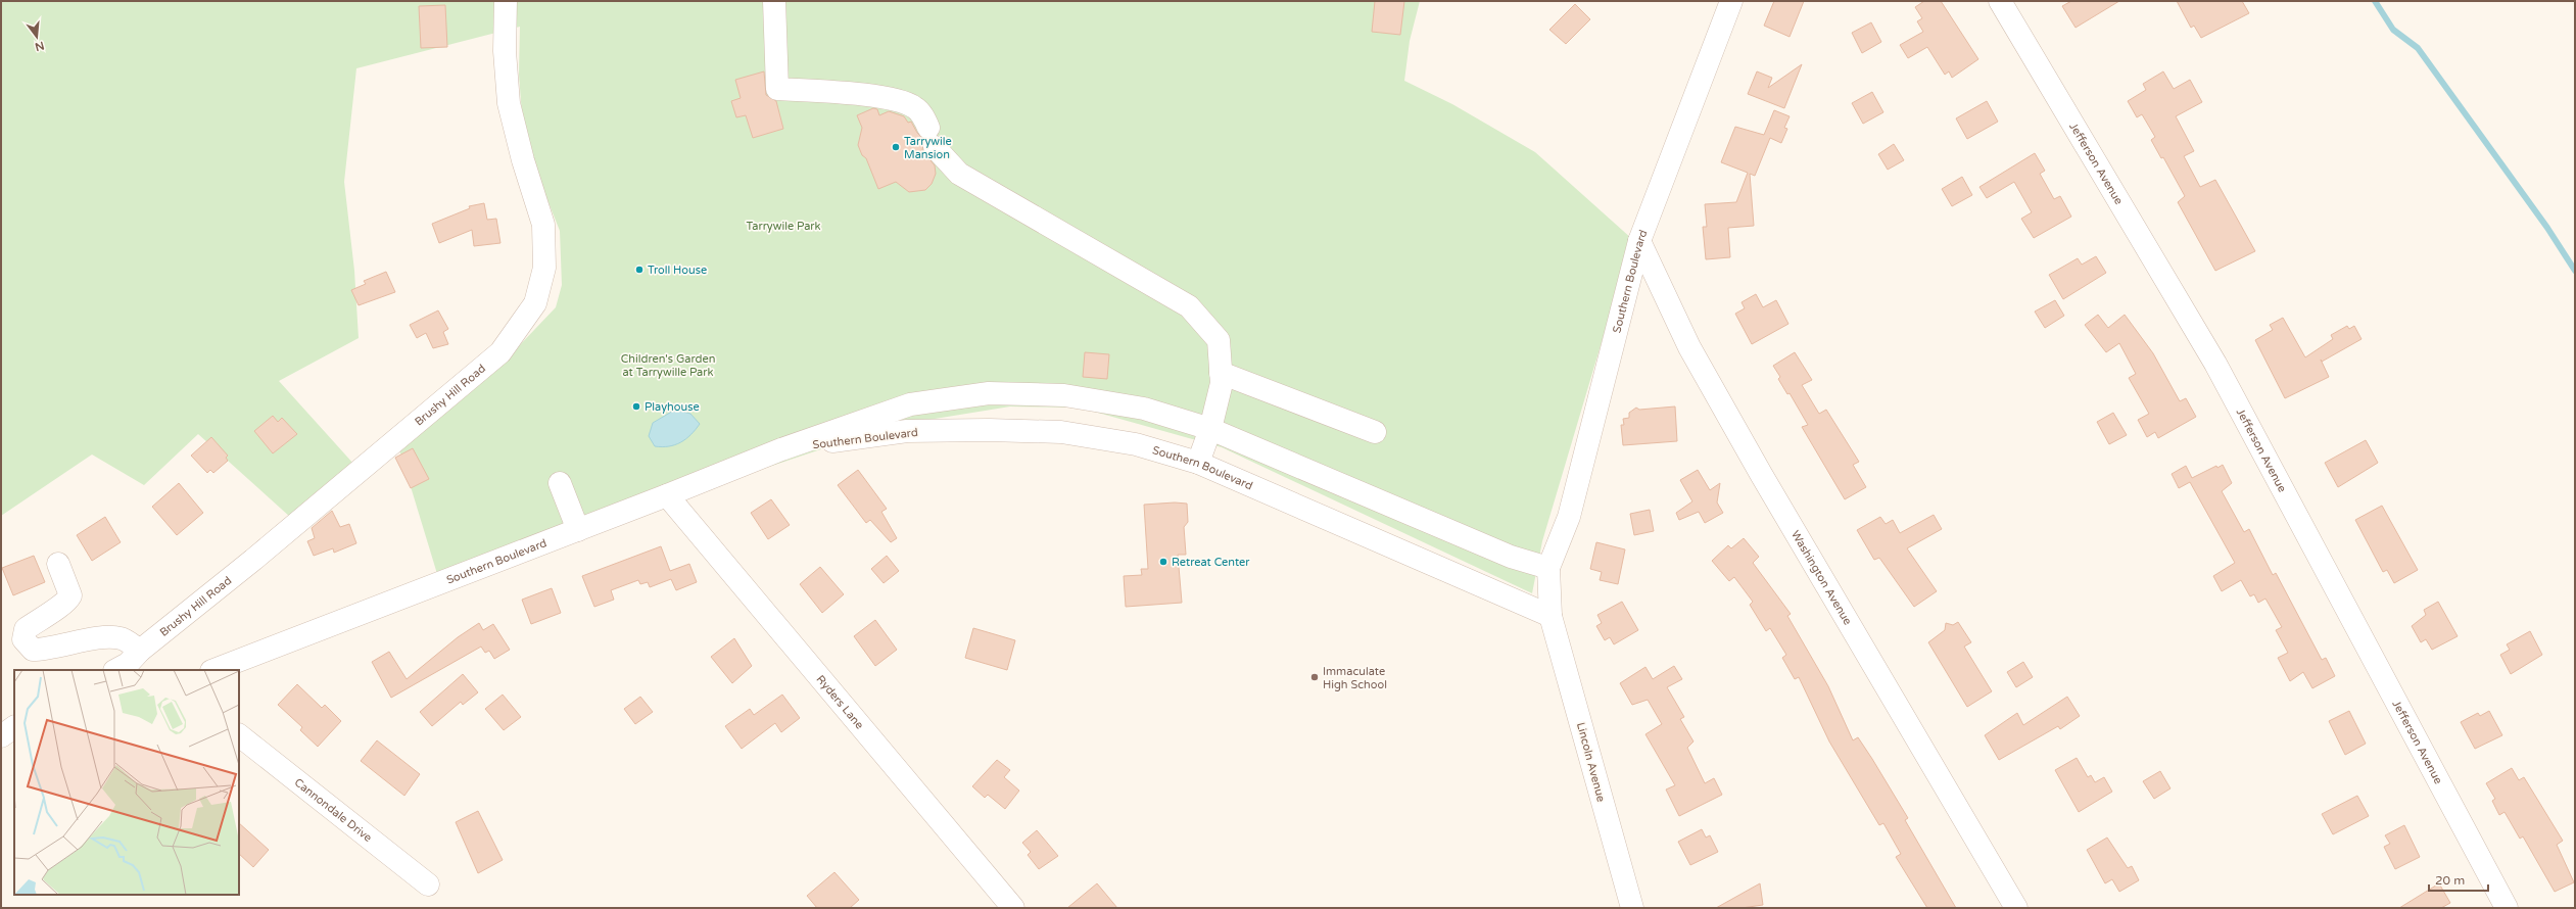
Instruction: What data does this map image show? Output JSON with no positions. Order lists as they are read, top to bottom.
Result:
{
  "streets": {
    "street": [
      "Jefferson Avenue",
      "Southern Boulevard",
      "Brushy Hill Road",
      "Washington Avenue",
      "Ryders Lane",
      "Lincoln Avenue",
      "Cannondale Drive"
    ]
  },
  "crossings": [
    ["Southern Boulevard", "Washington Avenue"],
    ["Southern Boulevard", "Ryders Lane"],
    ["Southern Boulevard", "Lincoln Avenue"]
  ],
  "parks": ["Tarrywile Park", "Children's Garden at Tarrywille Park"],
  "places": [
    "Tarrywile Mansion",
    "Troll House",
    "Playhouse",
    "Retreat Center",
    "Immaculate High School"
  ],
  "scale_bar": "20 m",
  "north": "bottom"
}
